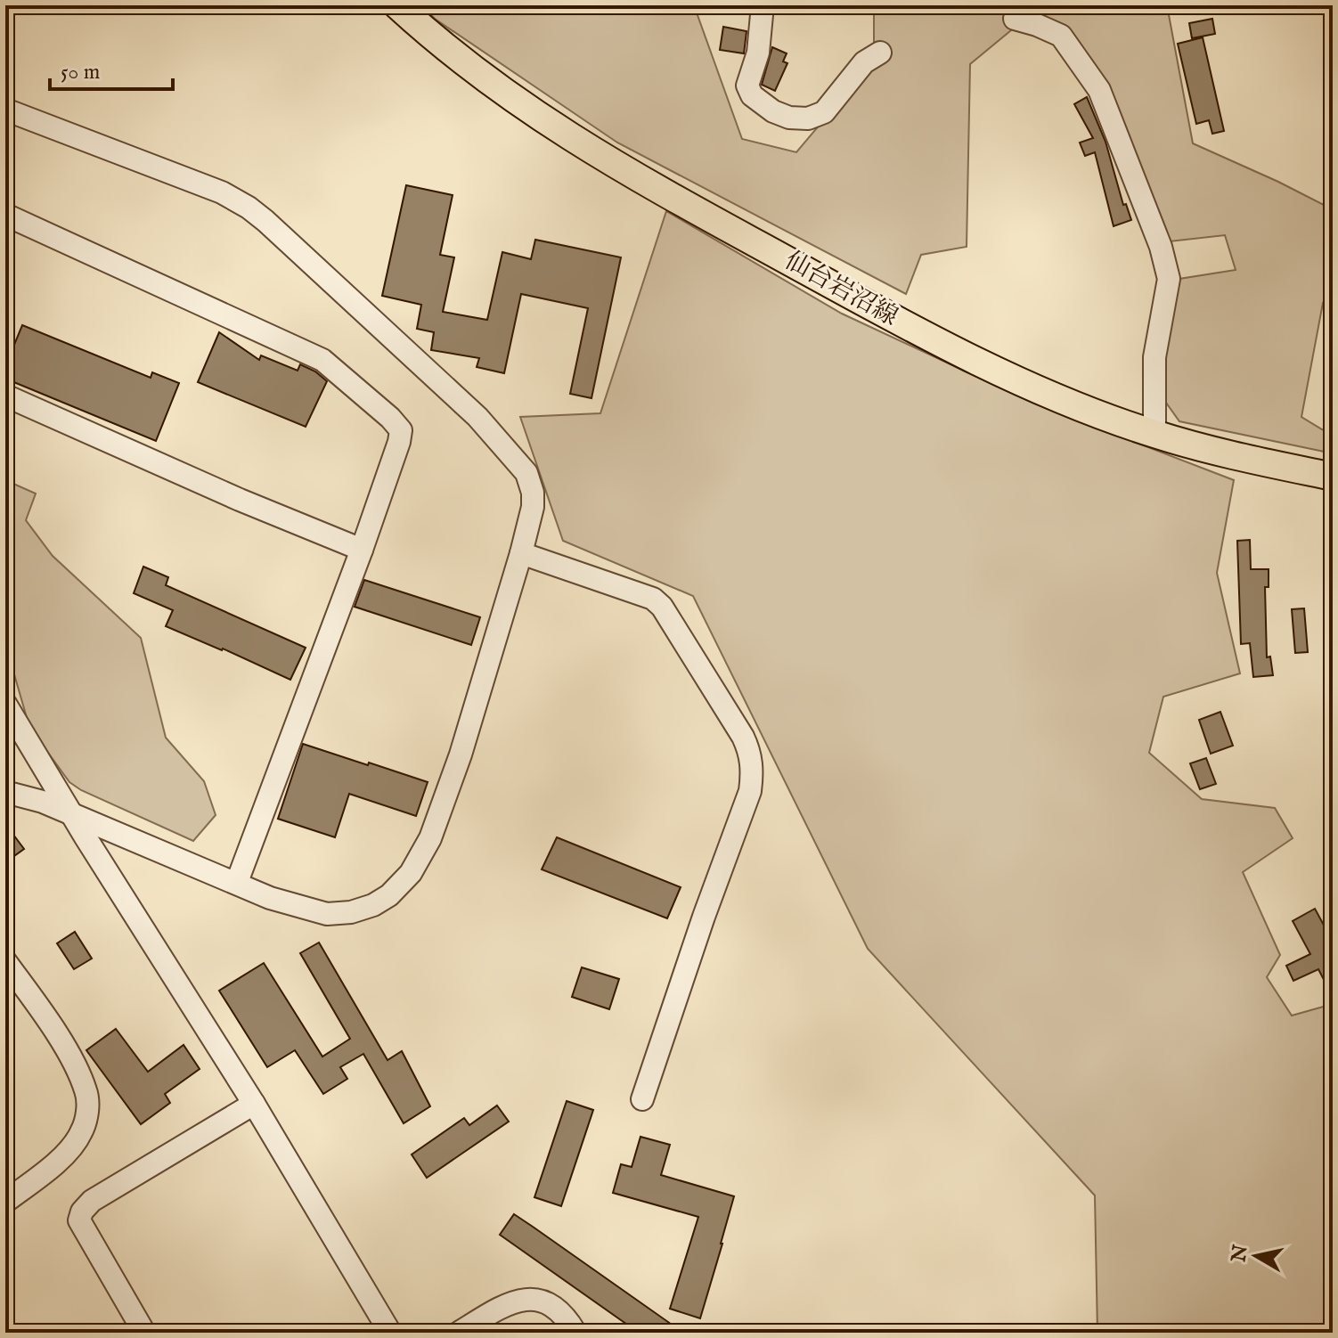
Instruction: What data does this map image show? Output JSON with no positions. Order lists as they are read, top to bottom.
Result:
{
  "streets": {
    "main road": ["仙台岩沼線"]
  },
  "scale_bar": "50 m",
  "north": "left"
}
